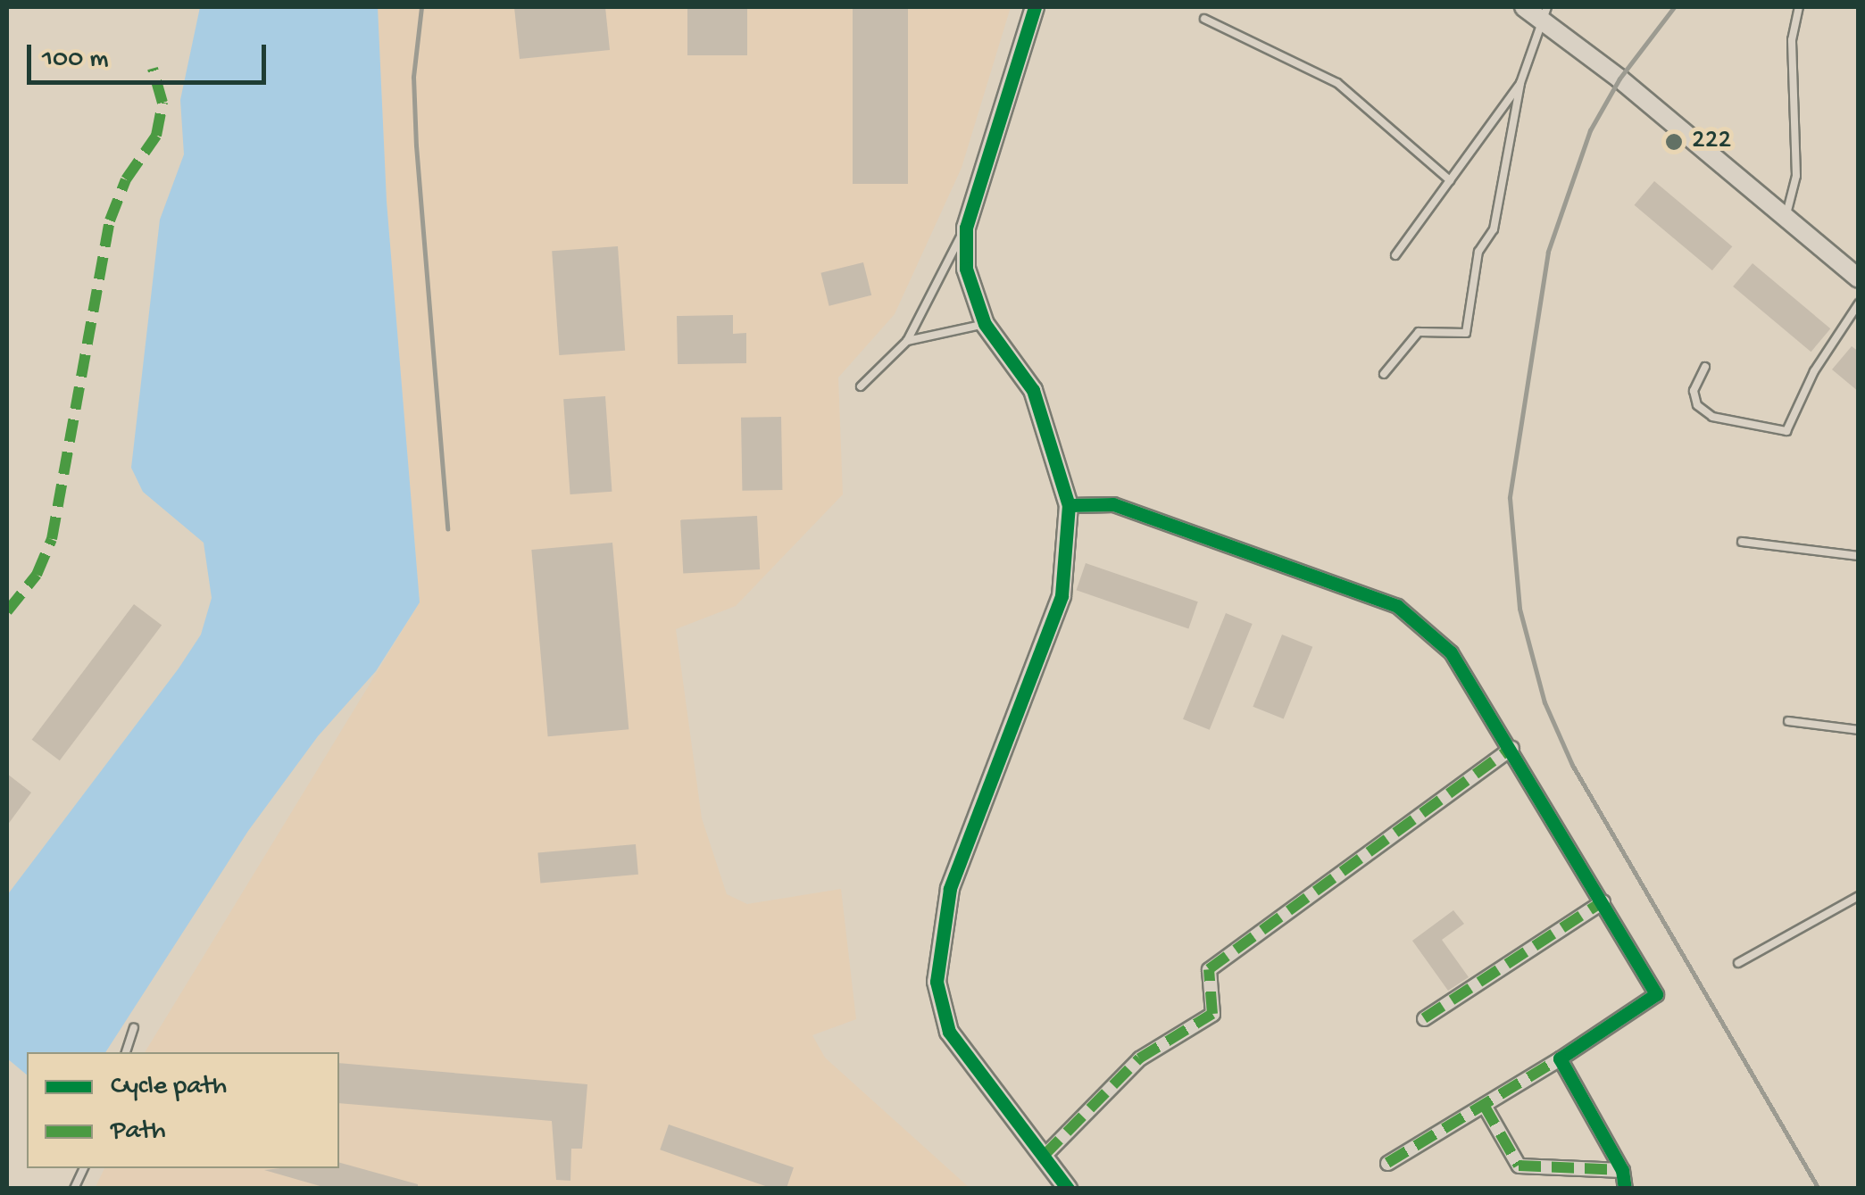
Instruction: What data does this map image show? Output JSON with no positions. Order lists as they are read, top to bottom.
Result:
{
  "places": ["222"],
  "legend": ["Cycle path", "Path"],
  "scale_bar": "100 m"
}
